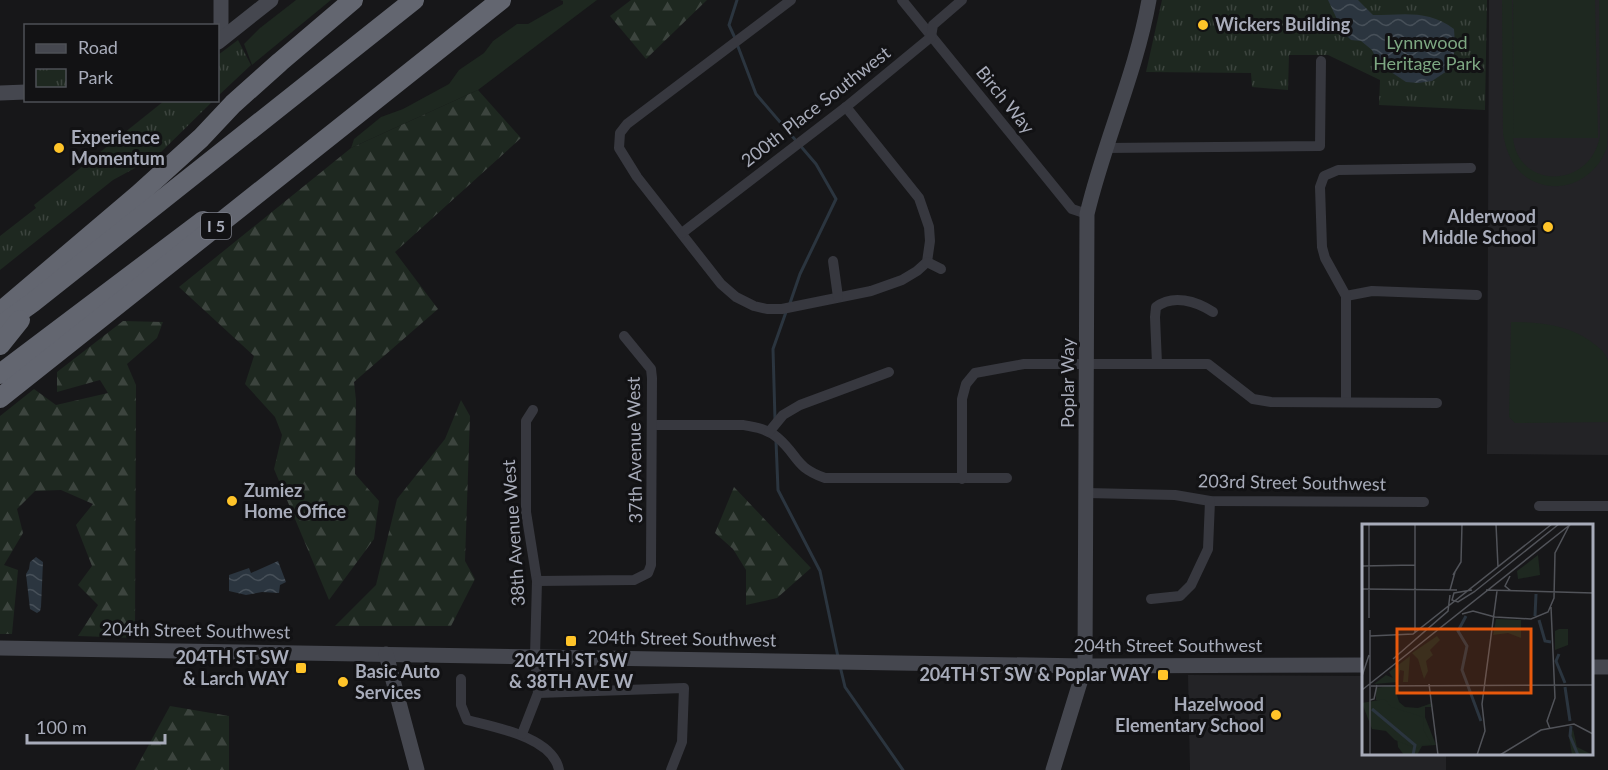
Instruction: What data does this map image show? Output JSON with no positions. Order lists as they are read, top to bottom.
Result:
{
  "streets": {
    "highway": ["I 5"],
    "street": [
      "Birch Way",
      "200th Place Southwest",
      "Poplar Way",
      "37th Avenue West",
      "203rd Street Southwest",
      "38th Avenue West",
      "204th Street Southwest"
    ]
  },
  "crossings": [
    ["Birch Way", "200th Place Southwest"],
    ["Birch Way", "Poplar Way"],
    ["Poplar Way", "203rd Street Southwest"],
    ["Poplar Way", "204th Street Southwest"],
    ["37th Avenue West", "38th Avenue West"],
    ["38th Avenue West", "204th Street Southwest"]
  ],
  "parks": ["Lynnwood Heritage Park"],
  "places": {
    "other": [
      "Wickers Building",
      "Experience Momentum",
      "Alderwood Middle School",
      "Zumiez Home Office",
      "Basic Auto Services",
      "Hazelwood Elementary School"
    ],
    "transit": ["204TH ST SW & 38TH AVE W", "204TH ST SW & Larch WAY", "204TH ST SW & Poplar WAY"]
  },
  "legend": ["Road", "Park"],
  "scale_bar": "100 m"
}
